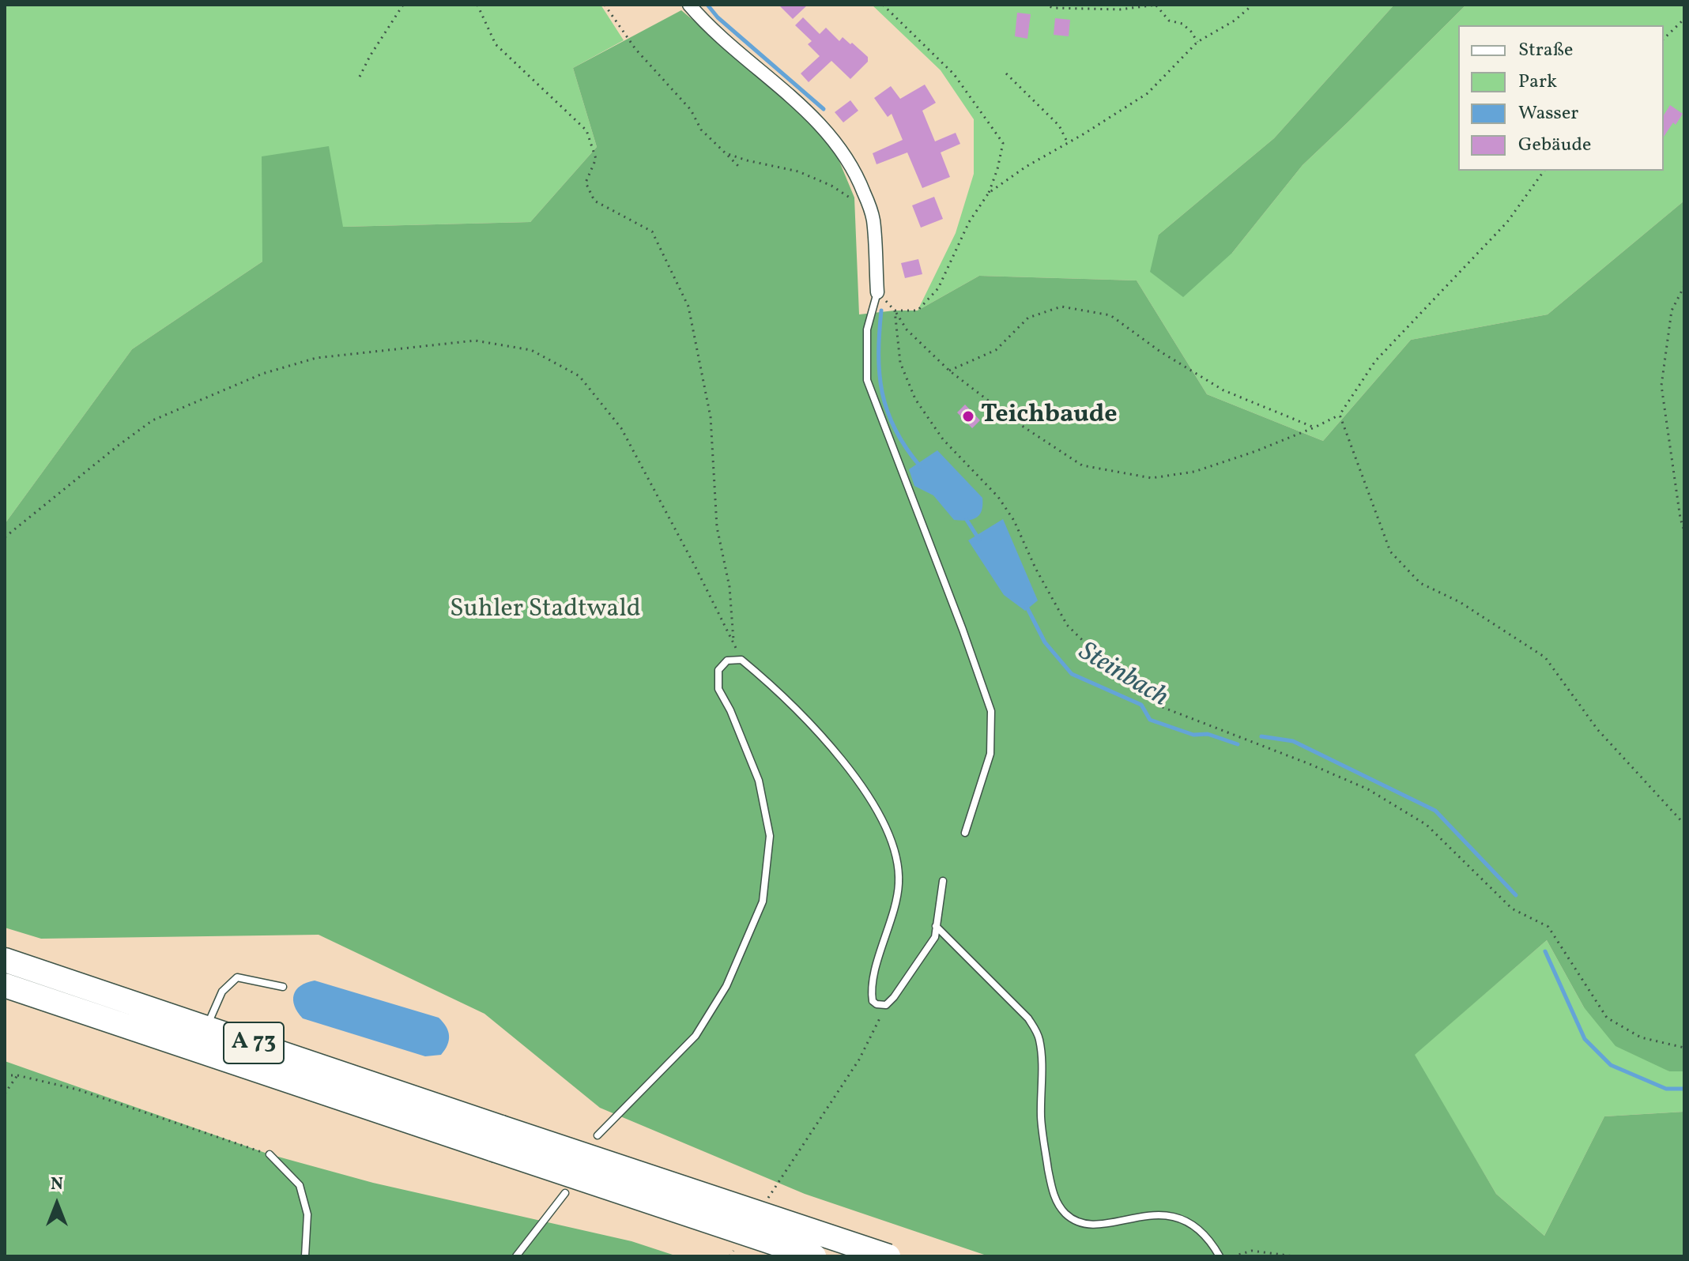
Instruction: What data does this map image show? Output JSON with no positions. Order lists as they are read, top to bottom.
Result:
{
  "streets": {
    "highway": ["A 73"]
  },
  "water": ["Steinbach"],
  "parks": ["Suhler Stadtwald"],
  "places": ["Teichbaude"],
  "legend": [
    "Straße",
    "Park",
    "Wasser",
    "Gebäude"
  ],
  "north": "top"
}
